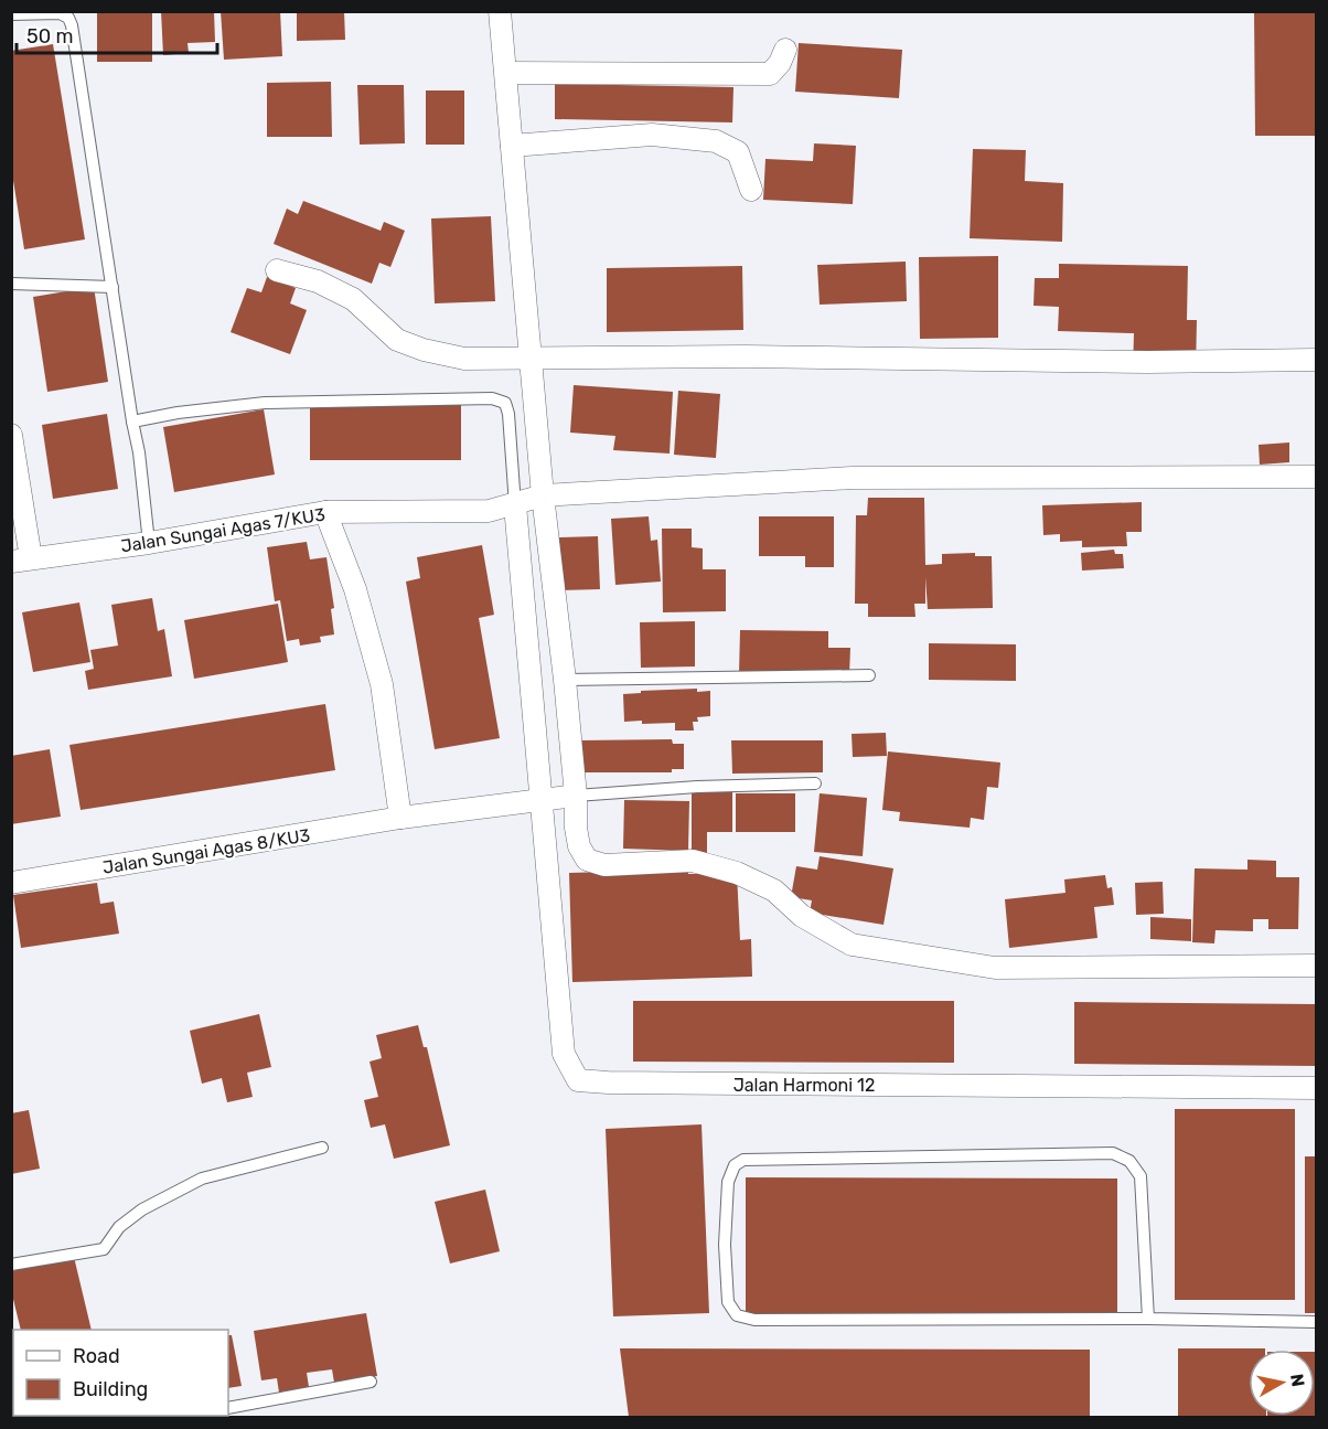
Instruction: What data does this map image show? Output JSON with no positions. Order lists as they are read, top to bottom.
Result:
{
  "streets": {
    "street": ["Jalan Sungai Agas 7/KU3", "Jalan Sungai Agas 8/KU3", "Jalan Harmoni 12"]
  },
  "crossings": [
    ["Jalan Sungai Agas 8/KU3", "Jalan Harmoni 12"]
  ],
  "legend": ["Road", "Building"],
  "scale_bar": "50 m",
  "north": "right"
}
